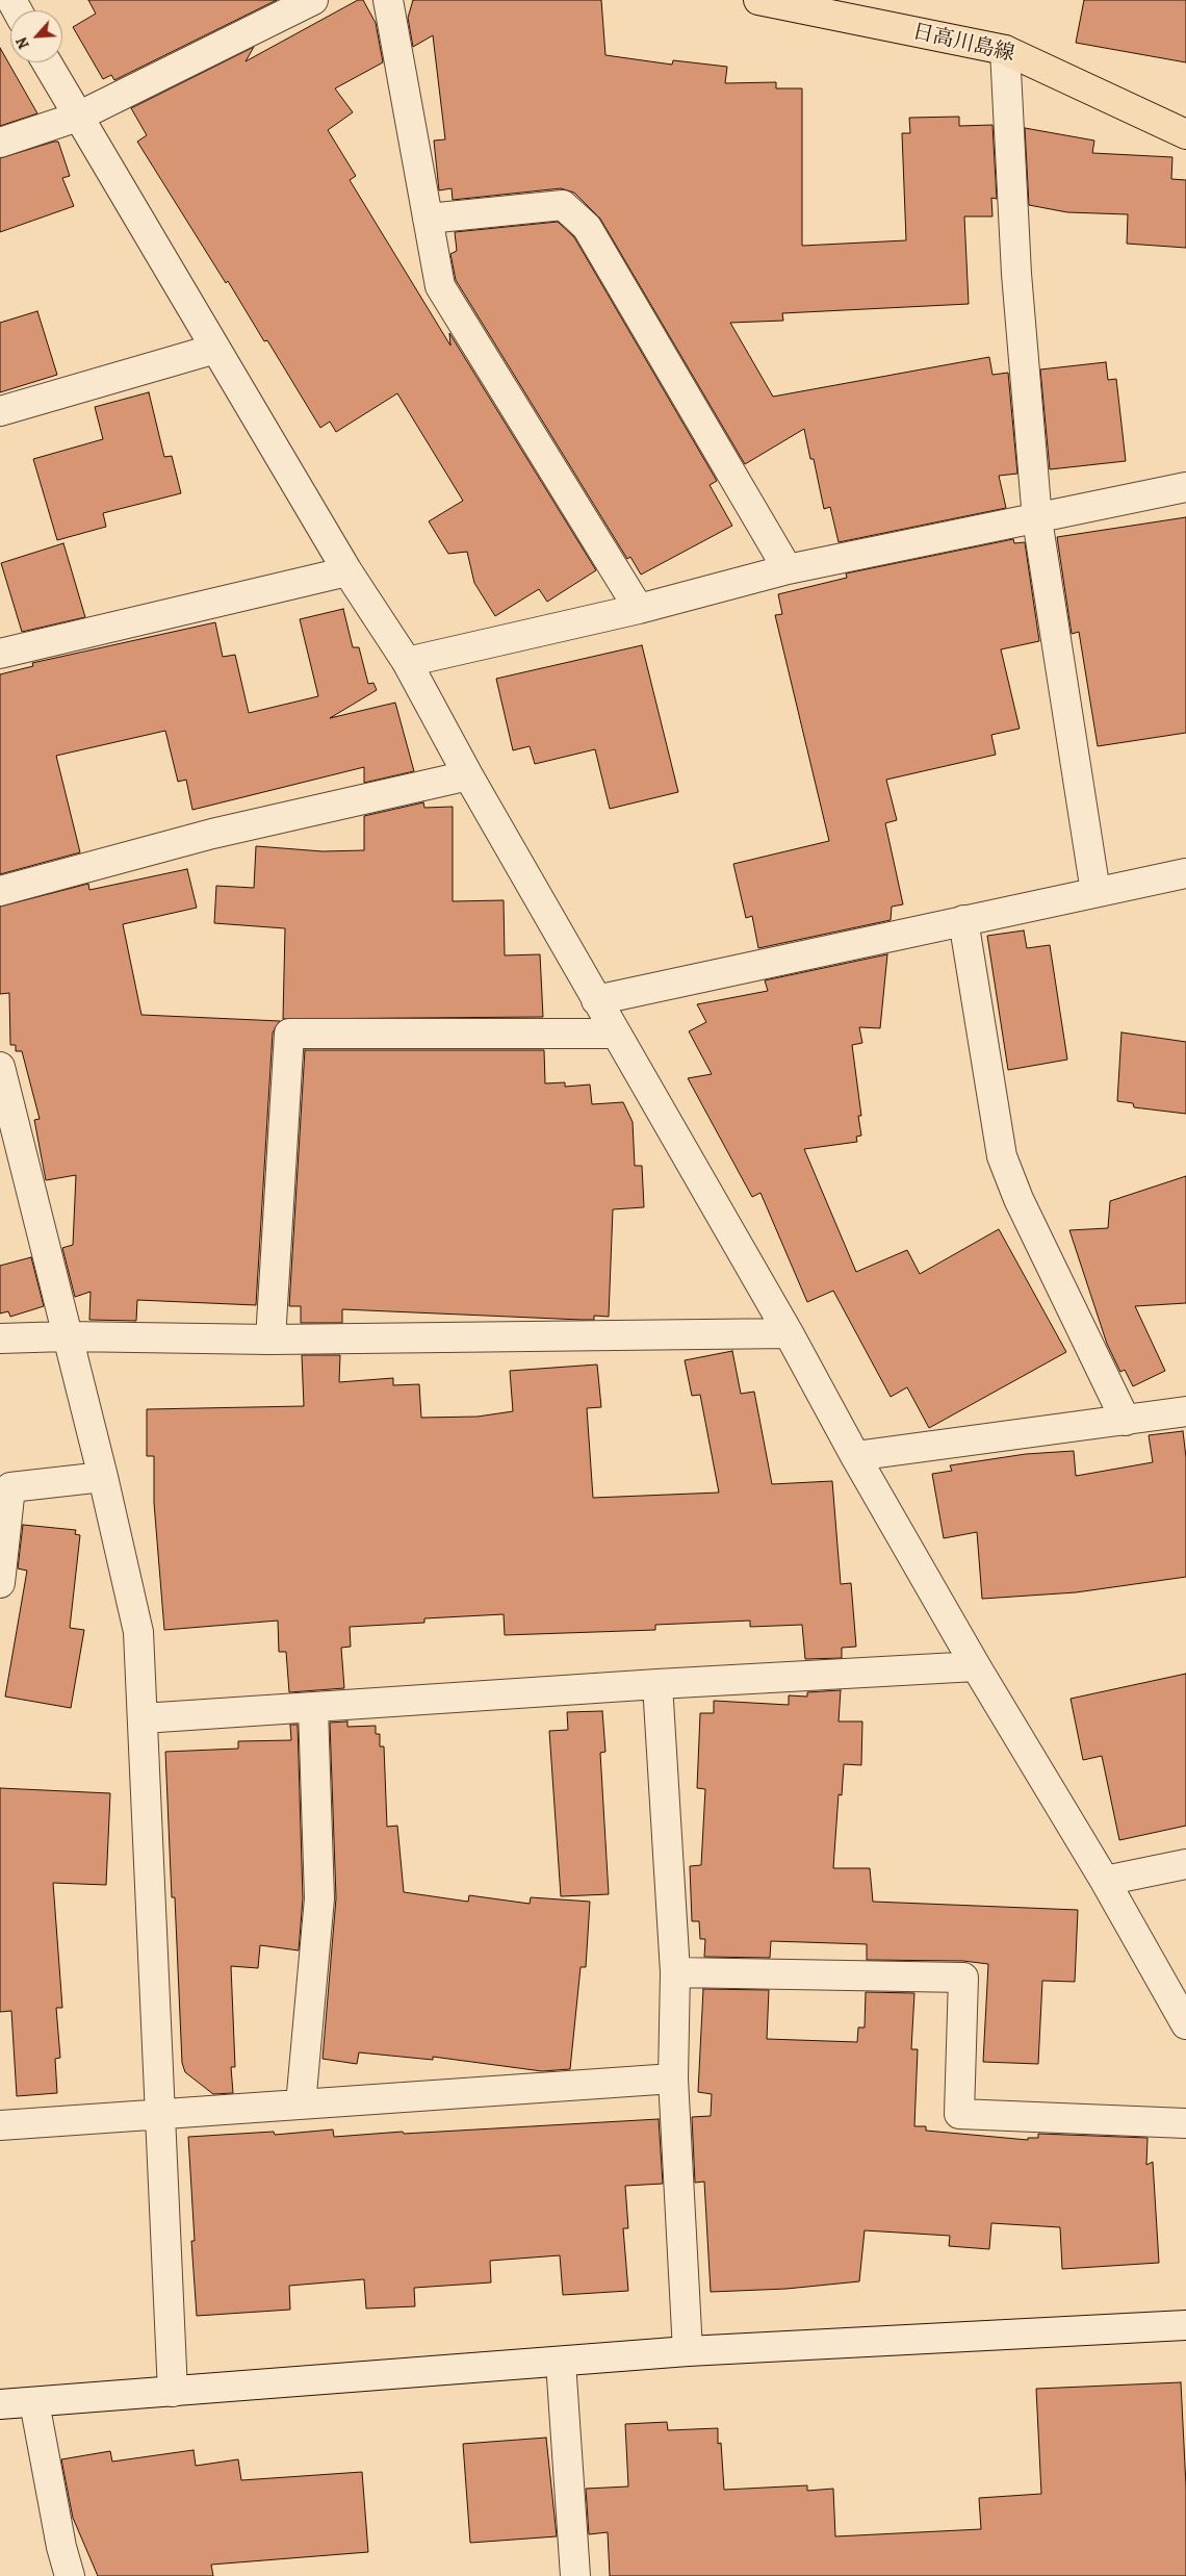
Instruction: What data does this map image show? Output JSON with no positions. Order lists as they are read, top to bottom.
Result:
{
  "streets": {
    "main road": ["日高川島線"]
  },
  "north": "bottom left"
}
